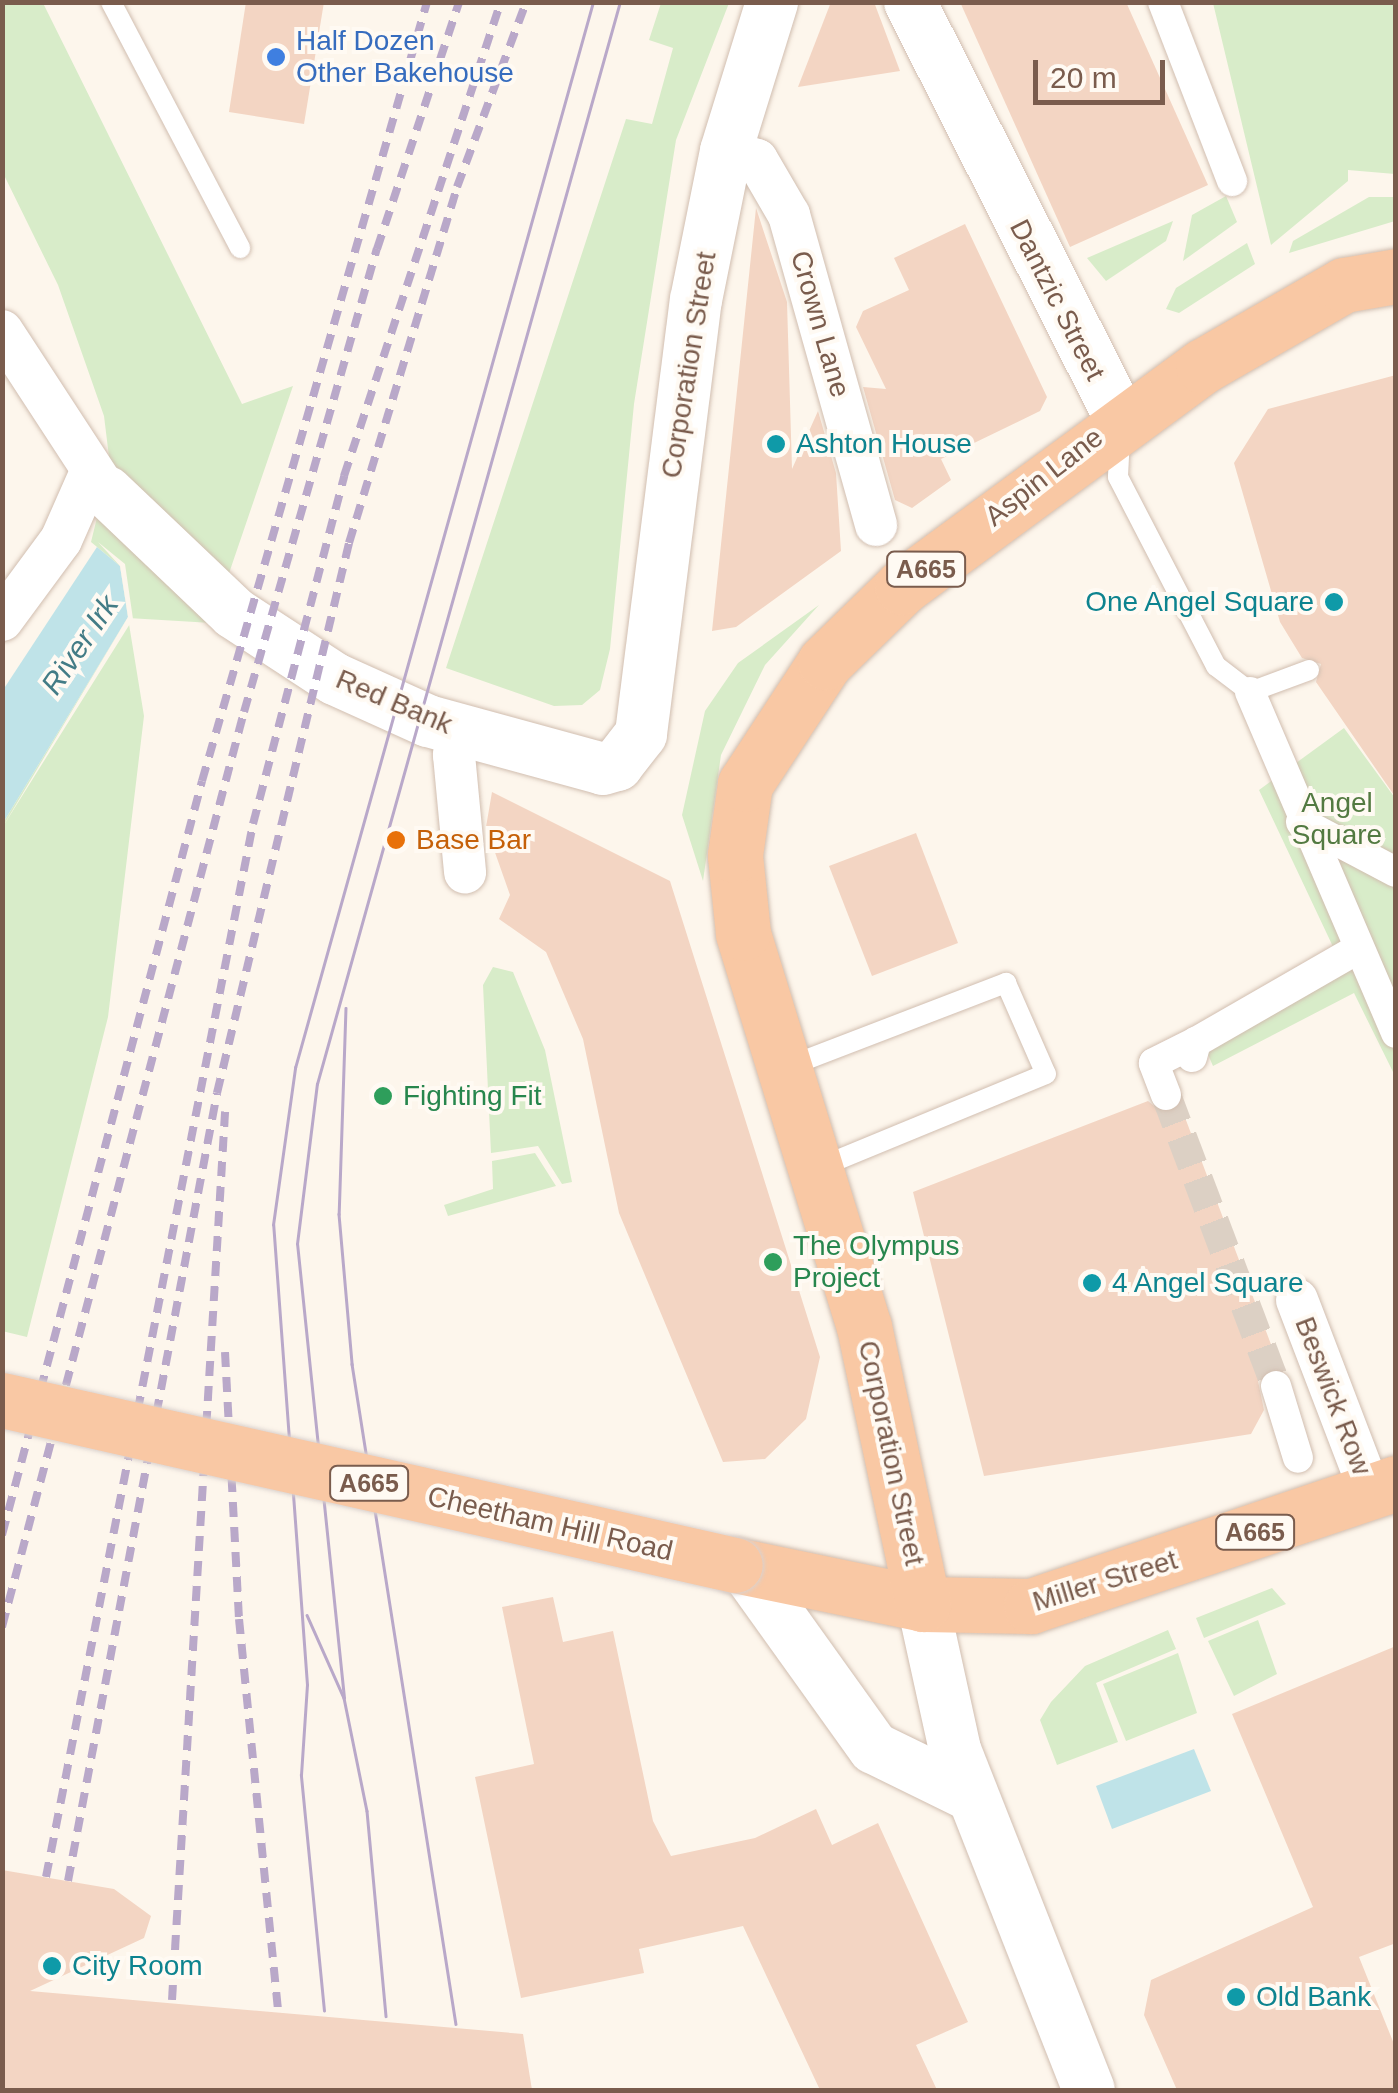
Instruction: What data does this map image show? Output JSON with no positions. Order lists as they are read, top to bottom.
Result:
{
  "streets": {
    "highway": [
      "Corporation Street",
      "Aspin Lane",
      "A665",
      "Cheetham Hill Road",
      "Miller Street"
    ],
    "street": [
      "Dantzic Street",
      "Crown Lane",
      "Red Bank",
      "Beswick Row"
    ]
  },
  "crossings": [
    ["Dantzic Street", "Aspin Lane"],
    ["Dantzic Street", "A665"],
    ["Crown Lane", "Corporation Street"],
    ["Corporation Street", "Aspin Lane"],
    ["Corporation Street", "Red Bank"],
    ["Corporation Street", "Cheetham Hill Road"],
    ["Corporation Street", "Miller Street"],
    ["Aspin Lane", "A665"],
    ["Beswick Row", "Miller Street"],
    ["Cheetham Hill Road", "Miller Street"]
  ],
  "water": ["River Irk"],
  "parks": ["Angel Square"],
  "places": [
    "Half Dozen Other Bakehouse",
    "Ashton House",
    "One Angel Square",
    "Base Bar",
    "Fighting Fit",
    "The Olympus Project",
    "4 Angel Square",
    "City Room",
    "Old Bank"
  ],
  "scale_bar": "20 m"
}
